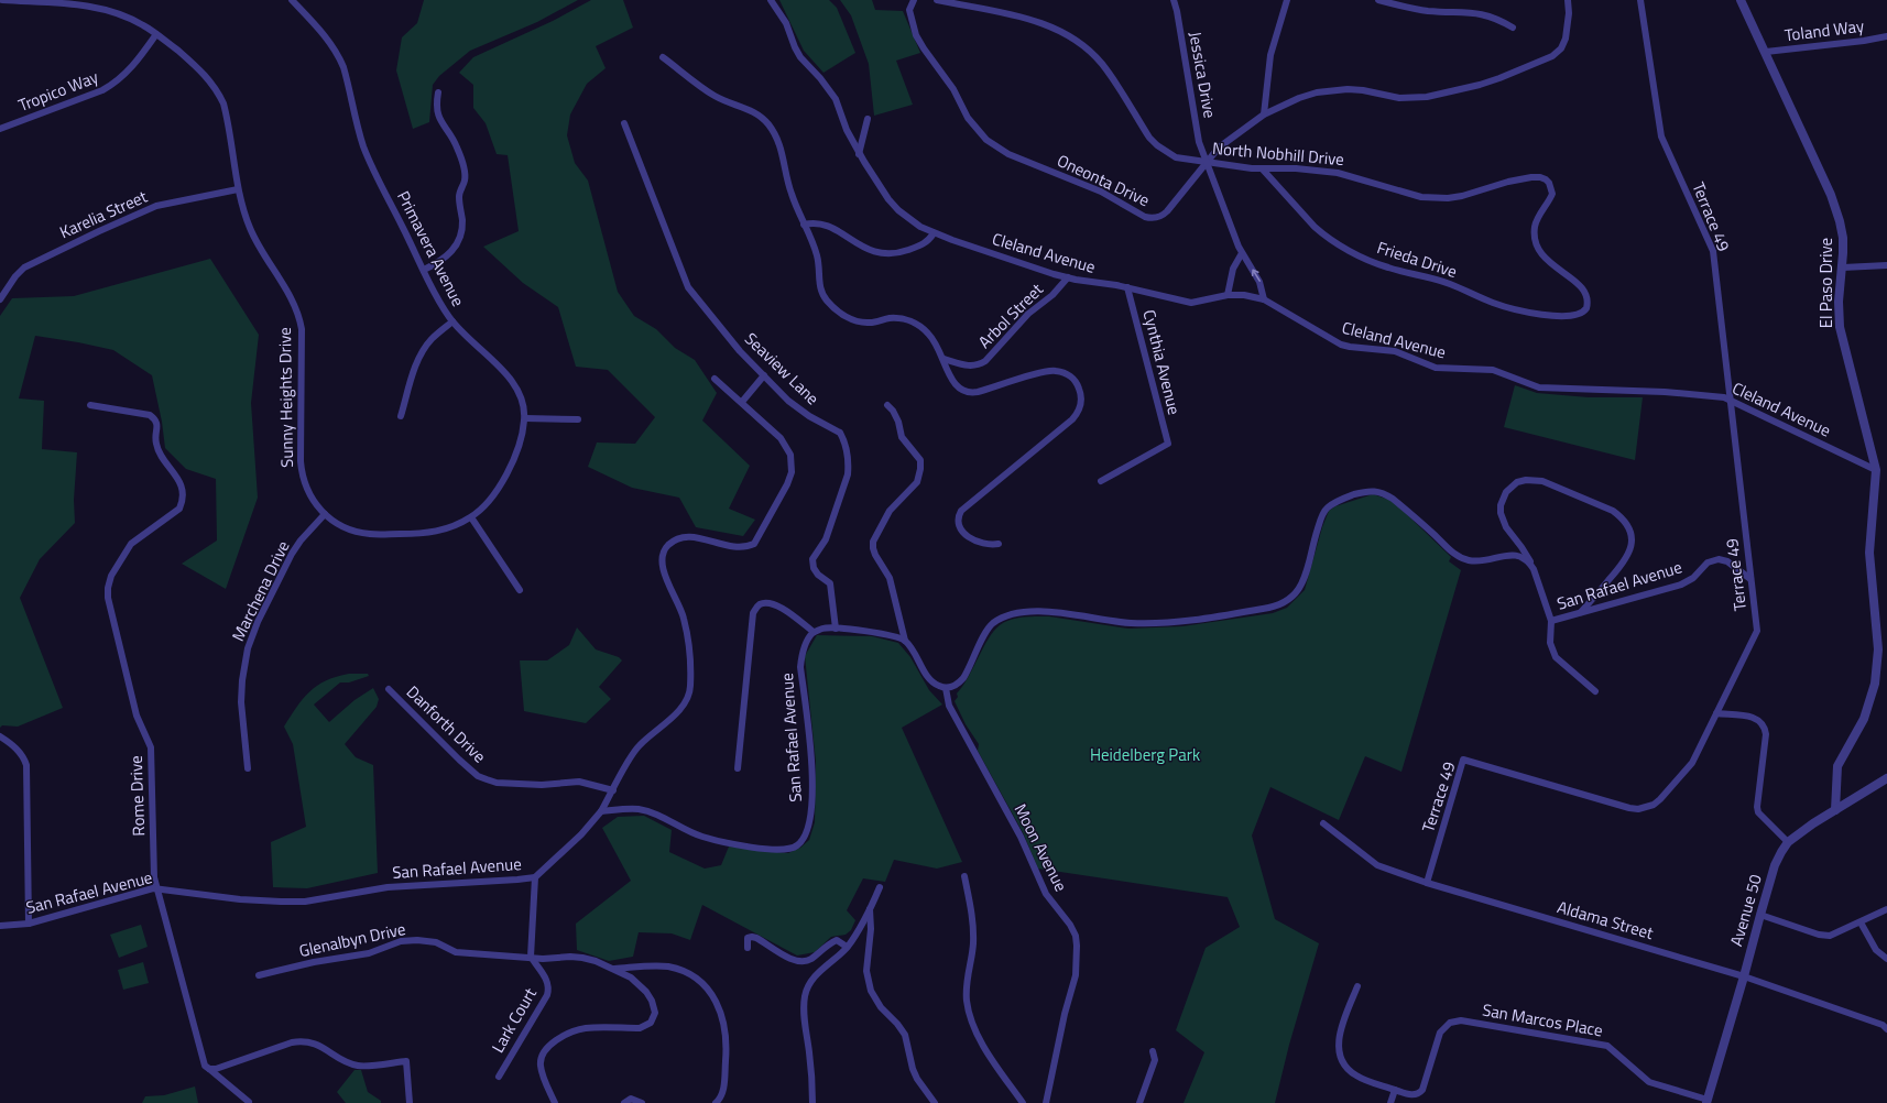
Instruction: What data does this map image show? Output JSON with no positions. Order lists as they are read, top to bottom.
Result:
{
  "streets": {
    "street": [
      "Toland Way",
      "Jessica Drive",
      "Tropico Way",
      "North Nobhill Drive",
      "Oneonta Drive",
      "Karelia Street",
      "Terrace 49",
      "Primavera Avenue",
      "Cleland Avenue",
      "Frieda Drive",
      "El Paso Drive",
      "Arbol Street",
      "Cynthia Avenue",
      "Seaview Lane",
      "Sunny Heights Drive",
      "San Rafael Avenue",
      "Marchena Drive",
      "Danforth Drive",
      "Rome Drive",
      "Moon Avenue",
      "Avenue 50",
      "Aldama Street",
      "Glenalbyn Drive",
      "Lark Court",
      "San Marcos Place"
    ]
  },
  "crossings": [
    ["Toland Way", "El Paso Drive"],
    ["Jessica Drive", "North Nobhill Drive"],
    ["Jessica Drive", "Oneonta Drive"],
    ["Jessica Drive", "Cleland Avenue"],
    ["Tropico Way", "Sunny Heights Drive"],
    ["North Nobhill Drive", "Oneonta Drive"],
    ["North Nobhill Drive", "Frieda Drive"],
    ["Karelia Street", "Sunny Heights Drive"],
    ["Terrace 49", "Cleland Avenue"],
    ["Terrace 49", "San Rafael Avenue"],
    ["Terrace 49", "Aldama Street"],
    ["Primavera Avenue", "Sunny Heights Drive"],
    ["Cleland Avenue", "El Paso Drive"],
    ["Cleland Avenue", "Arbol Street"],
    ["Cleland Avenue", "Cynthia Avenue"],
    ["El Paso Drive", "Avenue 50"],
    ["Sunny Heights Drive", "Marchena Drive"],
    ["San Rafael Avenue", "Rome Drive"],
    ["San Rafael Avenue", "Moon Avenue"],
    ["Avenue 50", "Aldama Street"],
    ["Avenue 50", "San Marcos Place"],
    ["Glenalbyn Drive", "Lark Court"]
  ],
  "parks": ["Heidelberg Park"]
}
